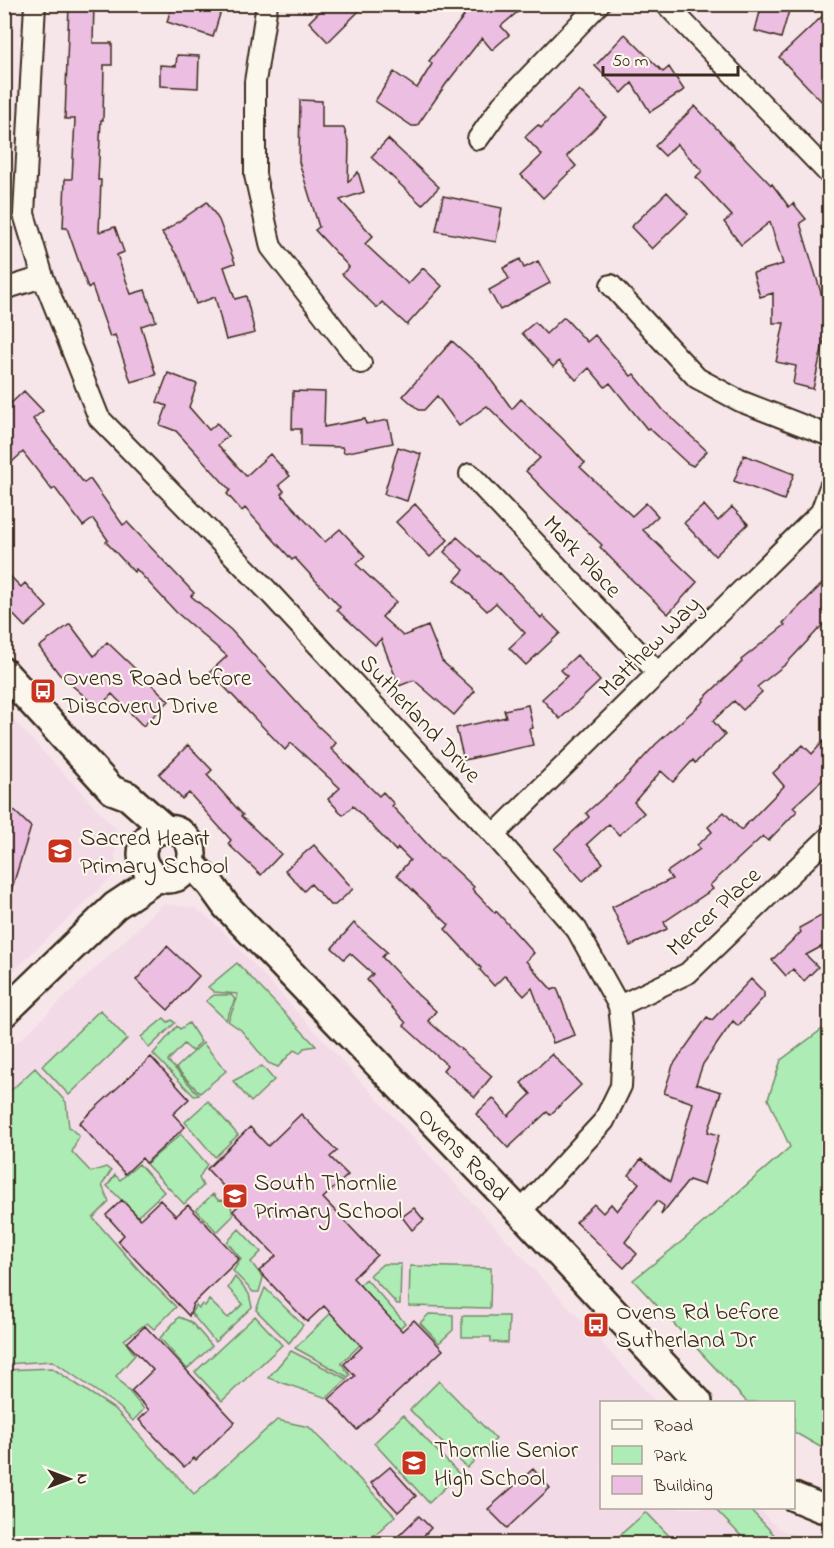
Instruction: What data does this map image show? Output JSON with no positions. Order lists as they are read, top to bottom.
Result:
{
  "streets": {
    "street": [
      "Mark Place",
      "Matthew Way",
      "Sutherland Drive",
      "Mercer Place",
      "Ovens Road"
    ]
  },
  "crossings": [
    ["Mark Place", "Matthew Way"],
    ["Matthew Way", "Sutherland Drive"],
    ["Sutherland Drive", "Mercer Place"],
    ["Sutherland Drive", "Ovens Road"]
  ],
  "places": {
    "bus stop": ["Ovens Road before Discovery Drive", "Ovens Rd before Sutherland Dr"],
    "school or university": ["Sacred Heart Primary School", "South Thornlie Primary School", "Thornlie Senior High School"]
  },
  "legend": ["Road", "Park", "Building"],
  "scale_bar": "50 m",
  "north": "right"
}
